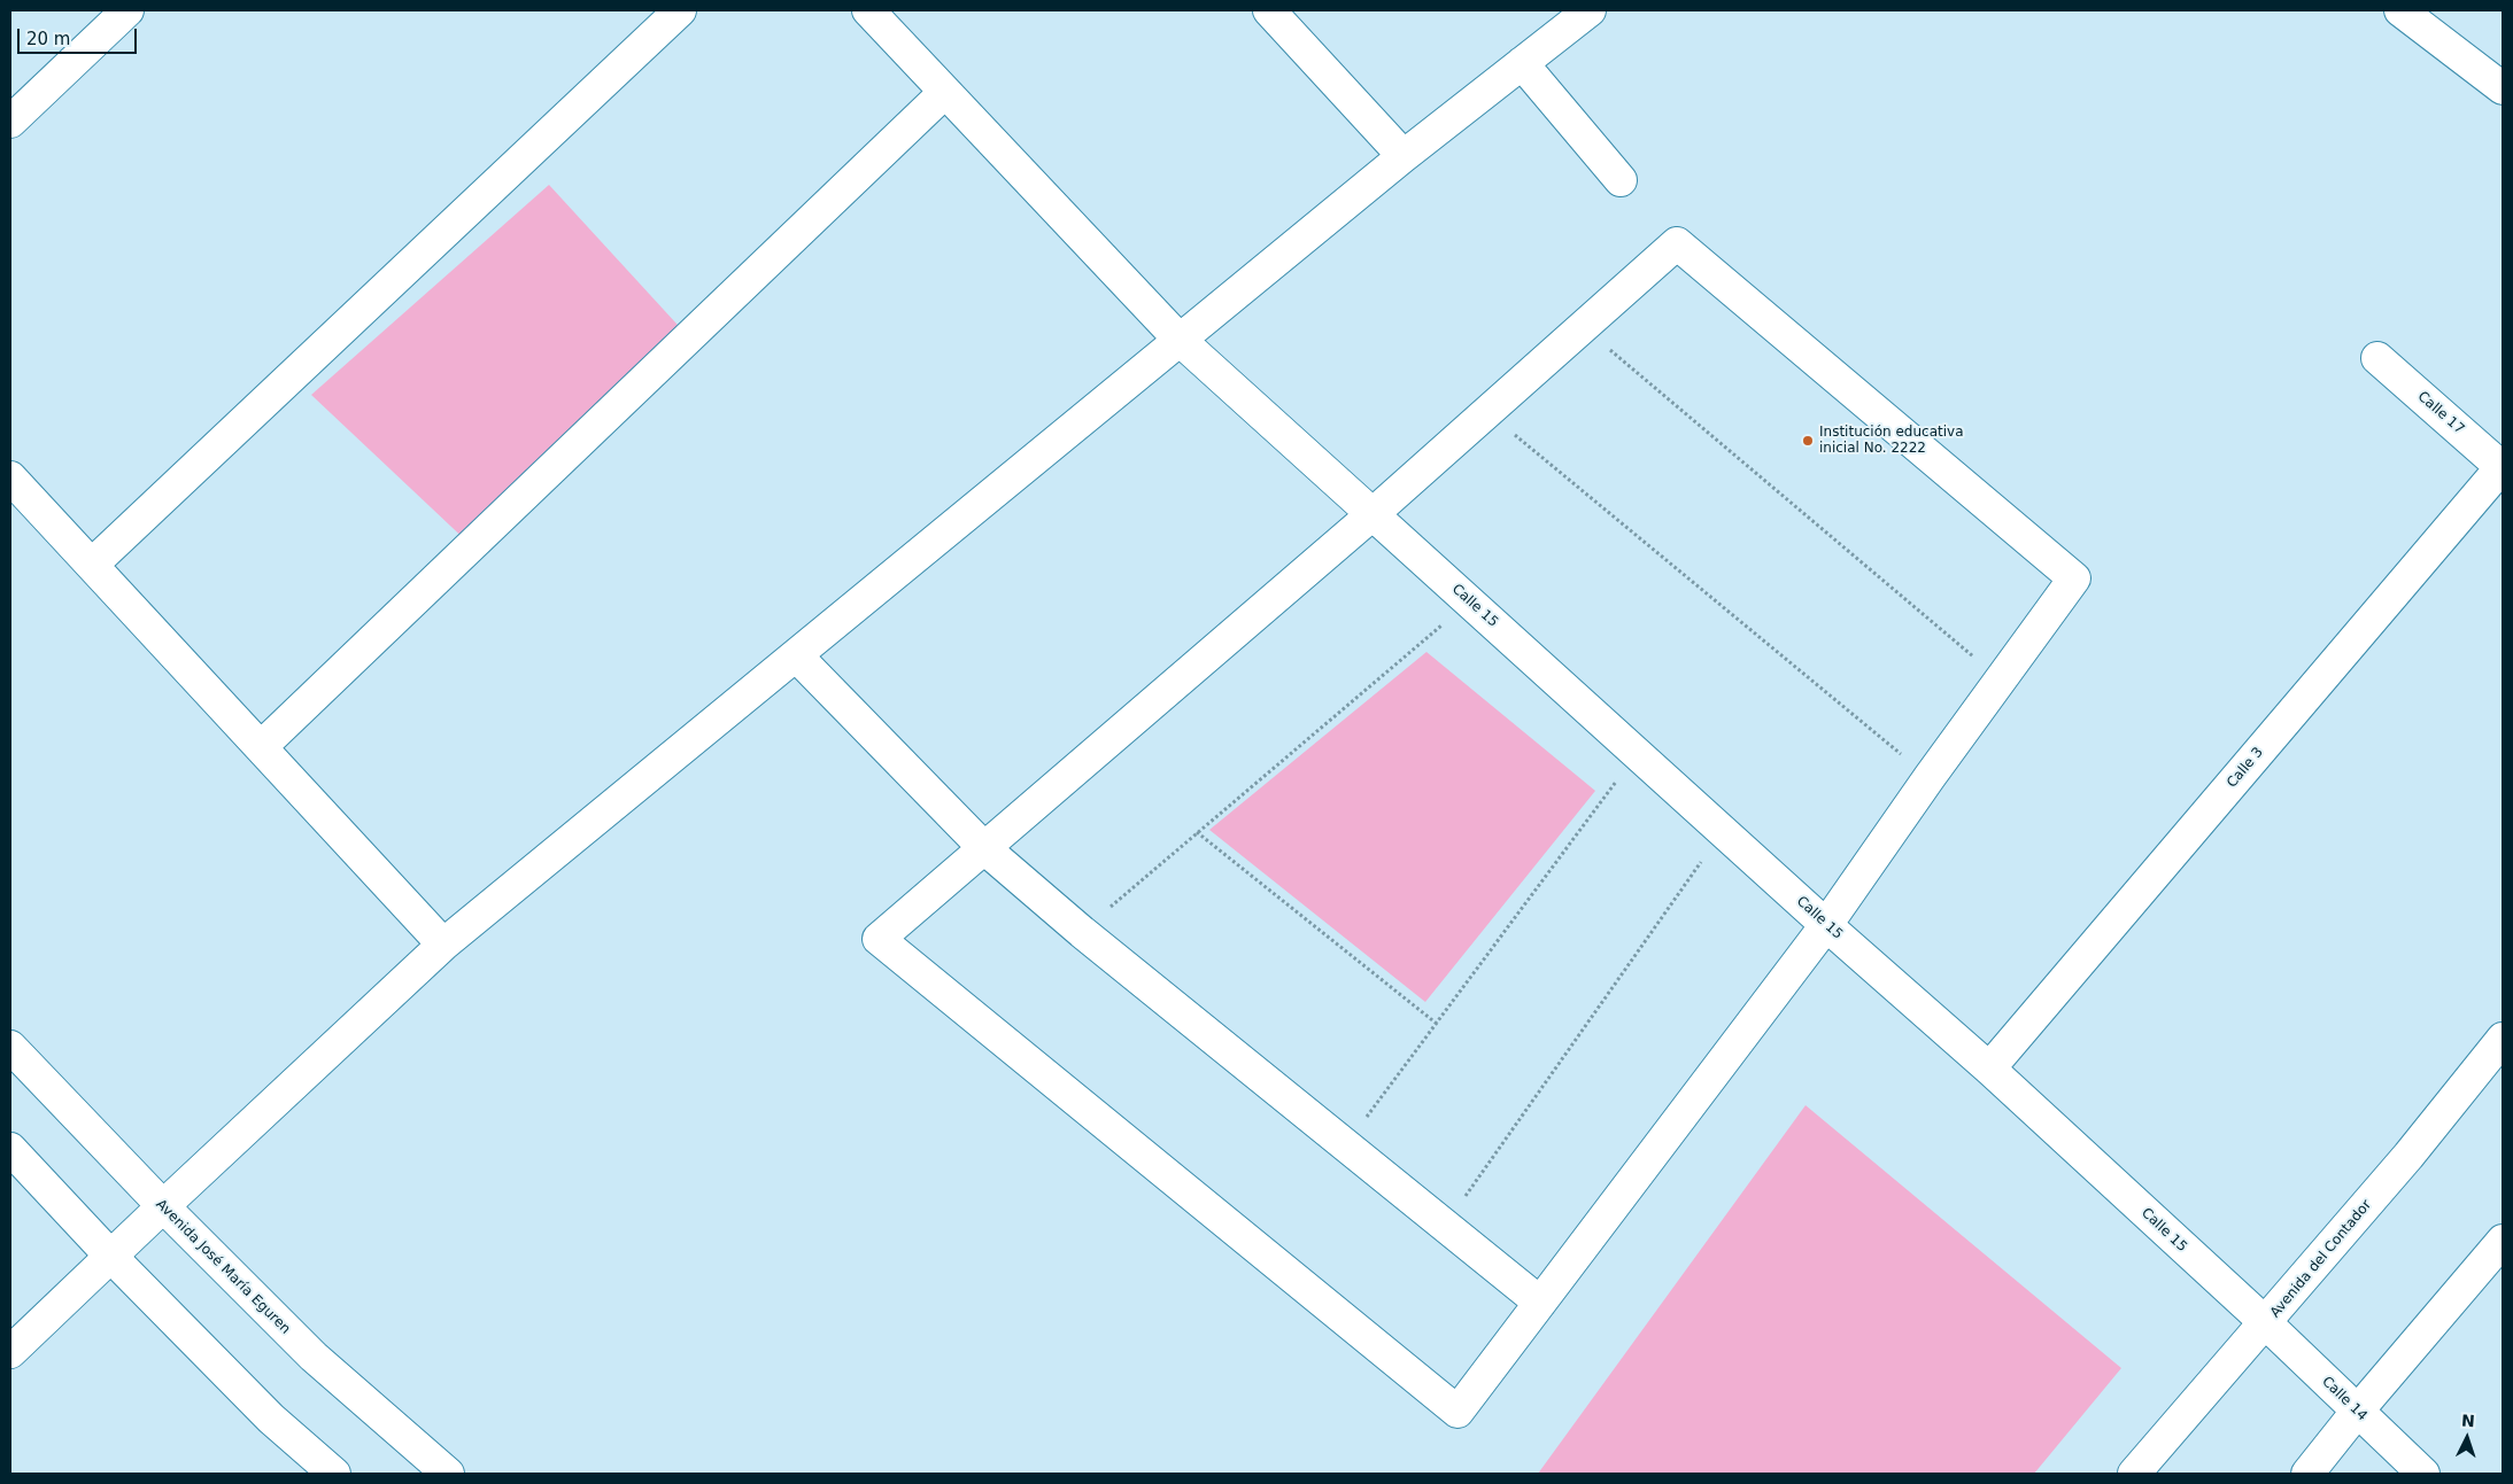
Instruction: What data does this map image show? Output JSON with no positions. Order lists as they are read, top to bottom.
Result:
{
  "streets": {
    "street": [
      "Calle 17",
      "Calle 15",
      "Calle 3",
      "Avenida del Contador",
      "Avenida José María Eguren",
      "Calle 14"
    ]
  },
  "crossings": [
    ["Calle 17", "Calle 3"],
    ["Calle 15", "Calle 3"],
    ["Calle 15", "Avenida del Contador"],
    ["Calle 15", "Calle 14"],
    ["Avenida del Contador", "Calle 14"]
  ],
  "places": ["Institución educativa inicial No. 2222"],
  "scale_bar": "20 m",
  "north": "top"
}
